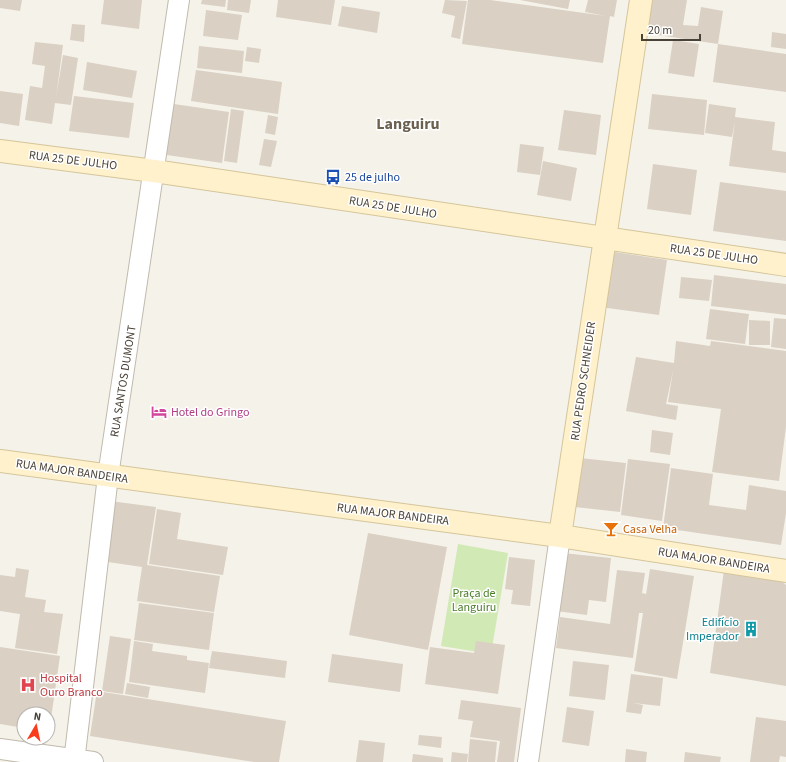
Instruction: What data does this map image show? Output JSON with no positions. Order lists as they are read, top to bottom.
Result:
{
  "streets": {
    "main road": ["RUA 25 DE JULHO", "RUA PEDRO SCHNEIDER", "RUA MAJOR BANDEIRA"],
    "street": ["RUA SANTOS DUMONT"]
  },
  "crossings": [
    ["RUA 25 DE JULHO", "RUA SANTOS DUMONT"],
    ["RUA 25 DE JULHO", "RUA PEDRO SCHNEIDER"],
    ["RUA SANTOS DUMONT", "RUA MAJOR BANDEIRA"],
    ["RUA PEDRO SCHNEIDER", "RUA MAJOR BANDEIRA"]
  ],
  "districts": ["Languiru"],
  "parks": ["Praça de Languiru"],
  "places": {
    "bus stop": ["25 de julho"],
    "hotel": ["Hotel do Gringo"],
    "bar": ["Casa Velha"],
    "building": ["Edifício Imperador"],
    "hospital": ["Hospital Ouro Branco"]
  },
  "scale_bar": "20 m",
  "north": "top"
}
